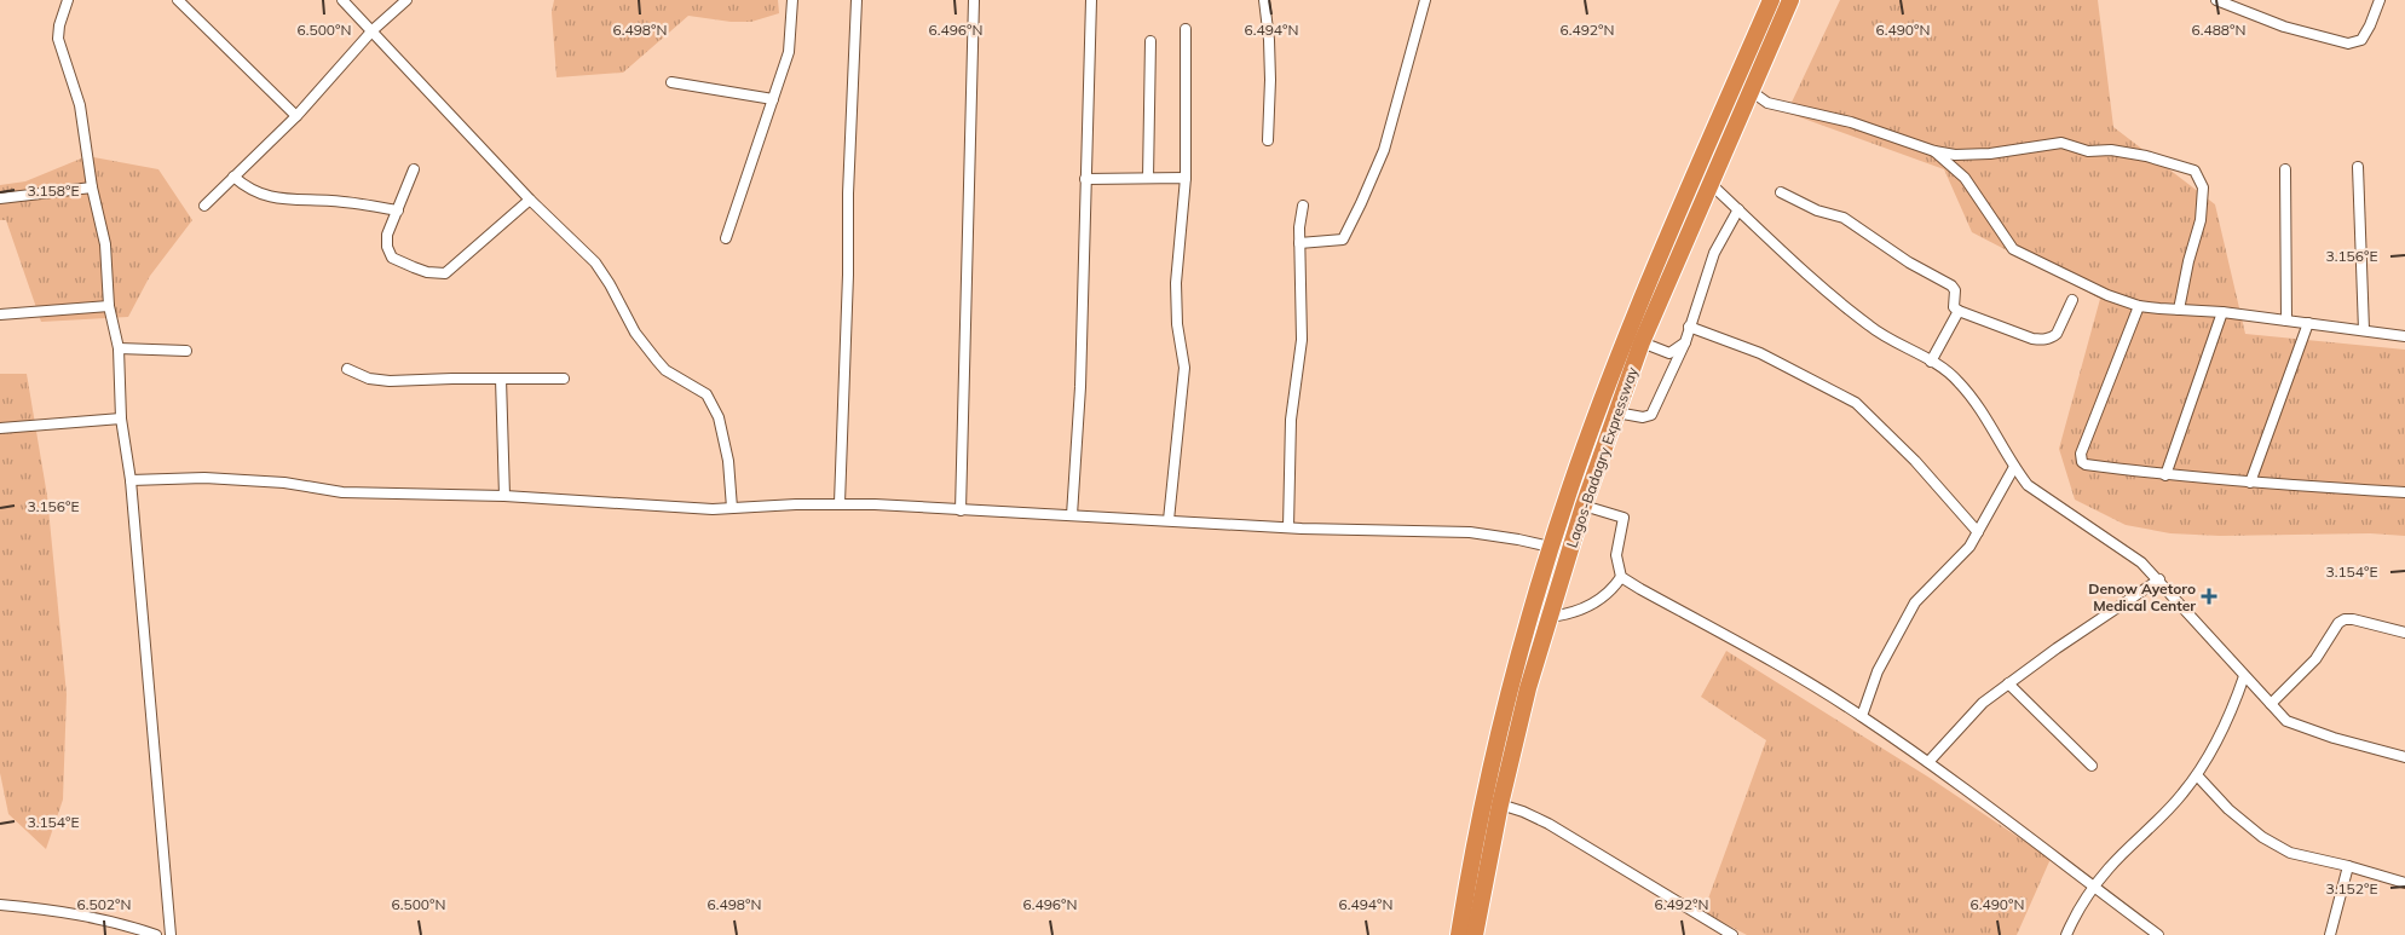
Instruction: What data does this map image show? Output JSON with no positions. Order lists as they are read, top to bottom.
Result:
{
  "streets": {
    "highway": ["Lagos-Badagry Expressway"]
  },
  "places": {
    "health": ["Denow Ayetoro Medical Center"]
  },
  "coordinates": [
    "6.500°N",
    "6.498°N",
    "6.496°N",
    "6.494°N",
    "6.492°N",
    "6.490°N",
    "6.488°N",
    "3.158°E",
    "3.156°E",
    "3.154°E",
    "3.152°E",
    "6.502°N"
  ]
}
